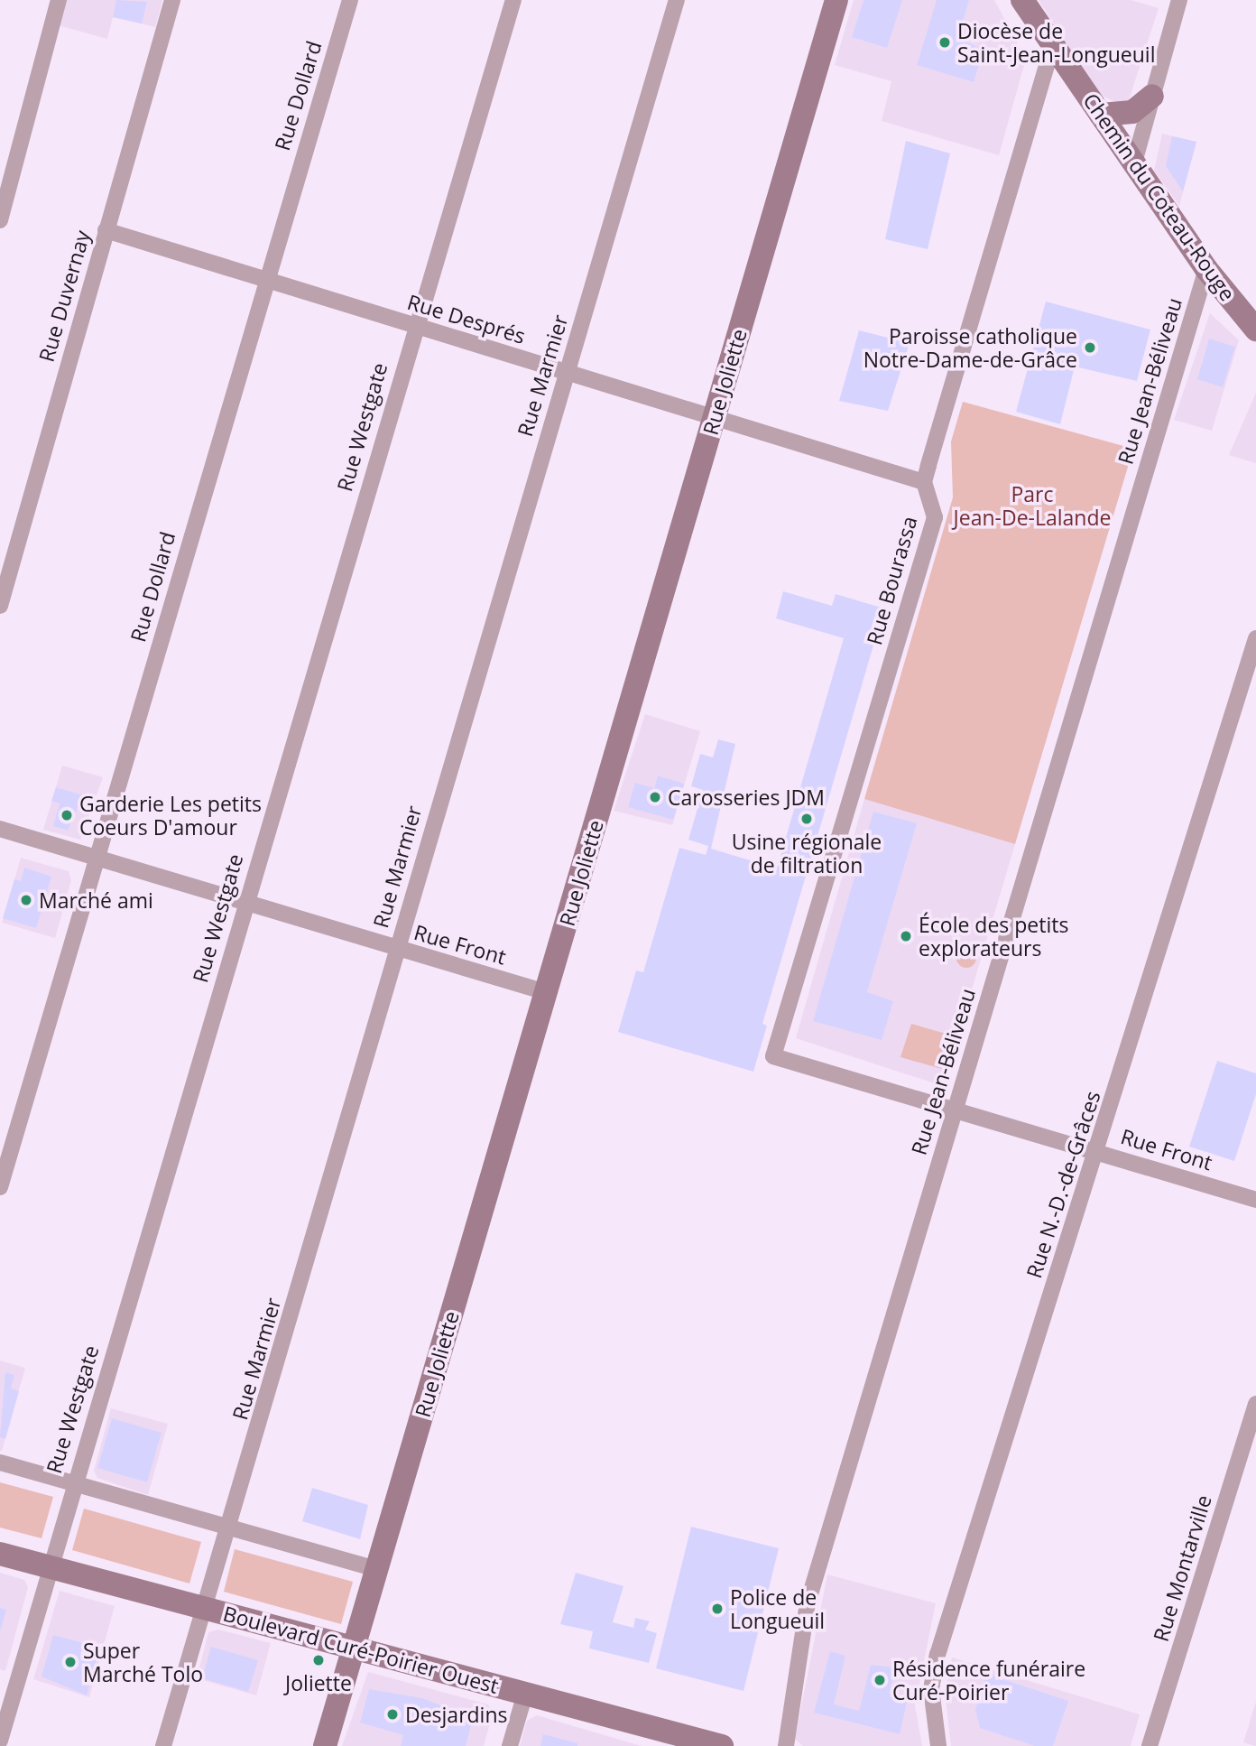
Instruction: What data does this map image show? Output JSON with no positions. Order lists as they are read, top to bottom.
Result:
{
  "streets": {
    "street": [
      "Rue Dollard",
      "Chemin du Coteau-Rouge",
      "Rue Duvernay",
      "Rue Després",
      "Rue Marmier",
      "Rue Jean-Béliveau",
      "Rue Joliette",
      "Rue Westgate",
      "Rue Bourassa",
      "Rue Front",
      "Rue N.-D.-de-Grâces",
      "Rue Montarville",
      "Boulevard Curé-Poirier Ouest"
    ]
  },
  "crossings": [
    ["Rue Dollard", "Rue Després"],
    ["Rue Dollard", "Rue Front"],
    ["Chemin du Coteau-Rouge", "Rue Jean-Béliveau"],
    ["Rue Duvernay", "Rue Després"],
    ["Rue Després", "Rue Marmier"],
    ["Rue Després", "Rue Joliette"],
    ["Rue Després", "Rue Westgate"],
    ["Rue Després", "Rue Bourassa"],
    ["Rue Marmier", "Rue Front"],
    ["Rue Marmier", "Boulevard Curé-Poirier Ouest"],
    ["Rue Jean-Béliveau", "Rue Front"],
    ["Rue Joliette", "Rue Front"],
    ["Rue Joliette", "Boulevard Curé-Poirier Ouest"],
    ["Rue Westgate", "Rue Front"],
    ["Rue Westgate", "Boulevard Curé-Poirier Ouest"],
    ["Rue Bourassa", "Rue Front"],
    ["Rue Front", "Rue N.-D.-de-Grâces"]
  ],
  "parks": ["Parc Jean-De-Lalande"],
  "places": [
    "Diocèse de Saint-Jean-Longueuil",
    "Paroisse catholique Notre-Dame-de-Grâce",
    "Carosseries JDM",
    "Garderie Les petits Coeurs D'amour",
    "Usine régionale de filtration",
    "Marché ami",
    "École des petits explorateurs",
    "Police de Longueuil",
    "Joliette",
    "Super Marché Tolo",
    "Résidence funéraire Curé-Poirier",
    "Desjardins"
  ]
}
